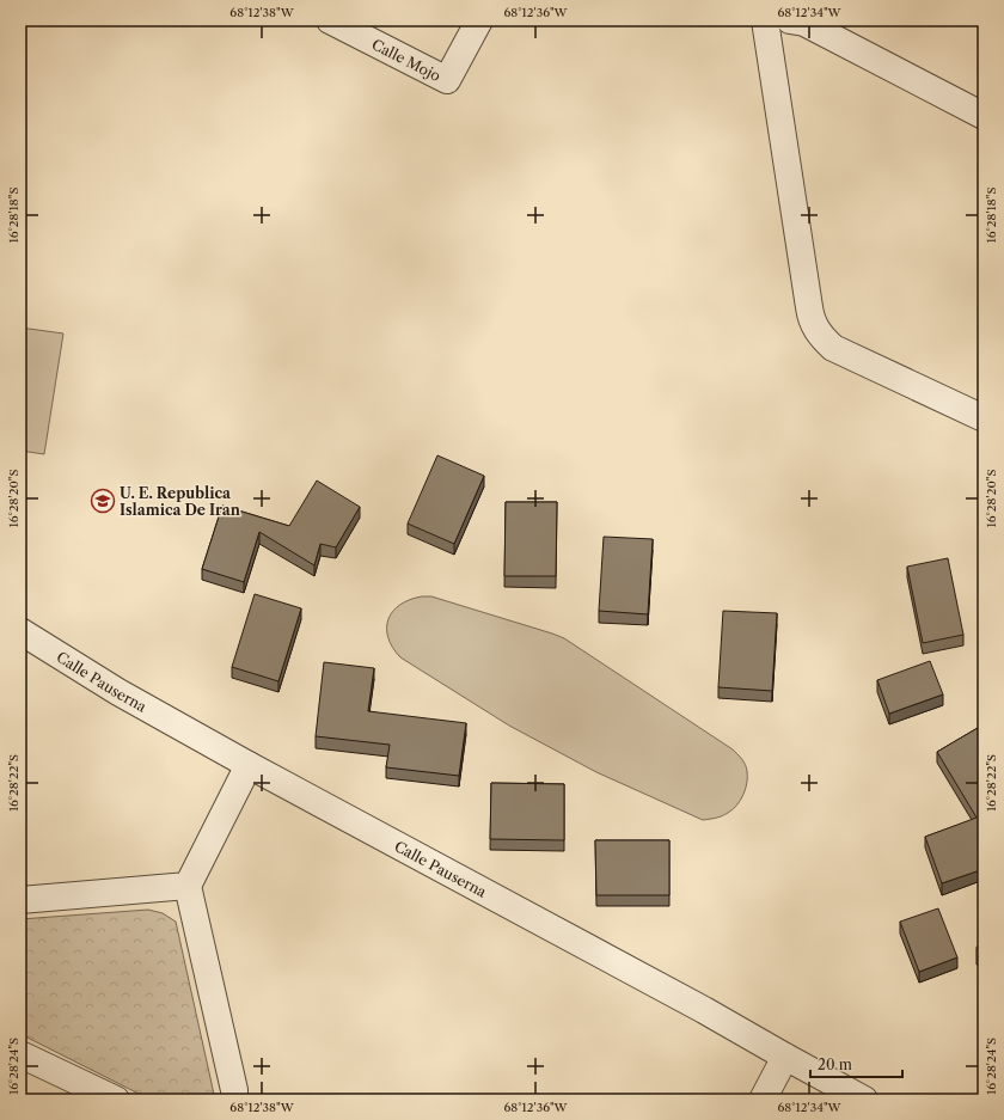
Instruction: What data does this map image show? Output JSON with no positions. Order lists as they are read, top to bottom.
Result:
{
  "streets": {
    "street": ["Calle Mojo", "Calle Pauserna"]
  },
  "places": {
    "school or university": ["U. E. Republica Islamica De Iran"]
  },
  "scale_bar": "20 m",
  "coordinates": [
    "68°12'38\"W",
    "68°12'36\"W",
    "68°12'34\"W",
    "16°28'18\"S",
    "16°28'20\"S",
    "16°28'22\"S",
    "16°28'24\"S"
  ]
}
